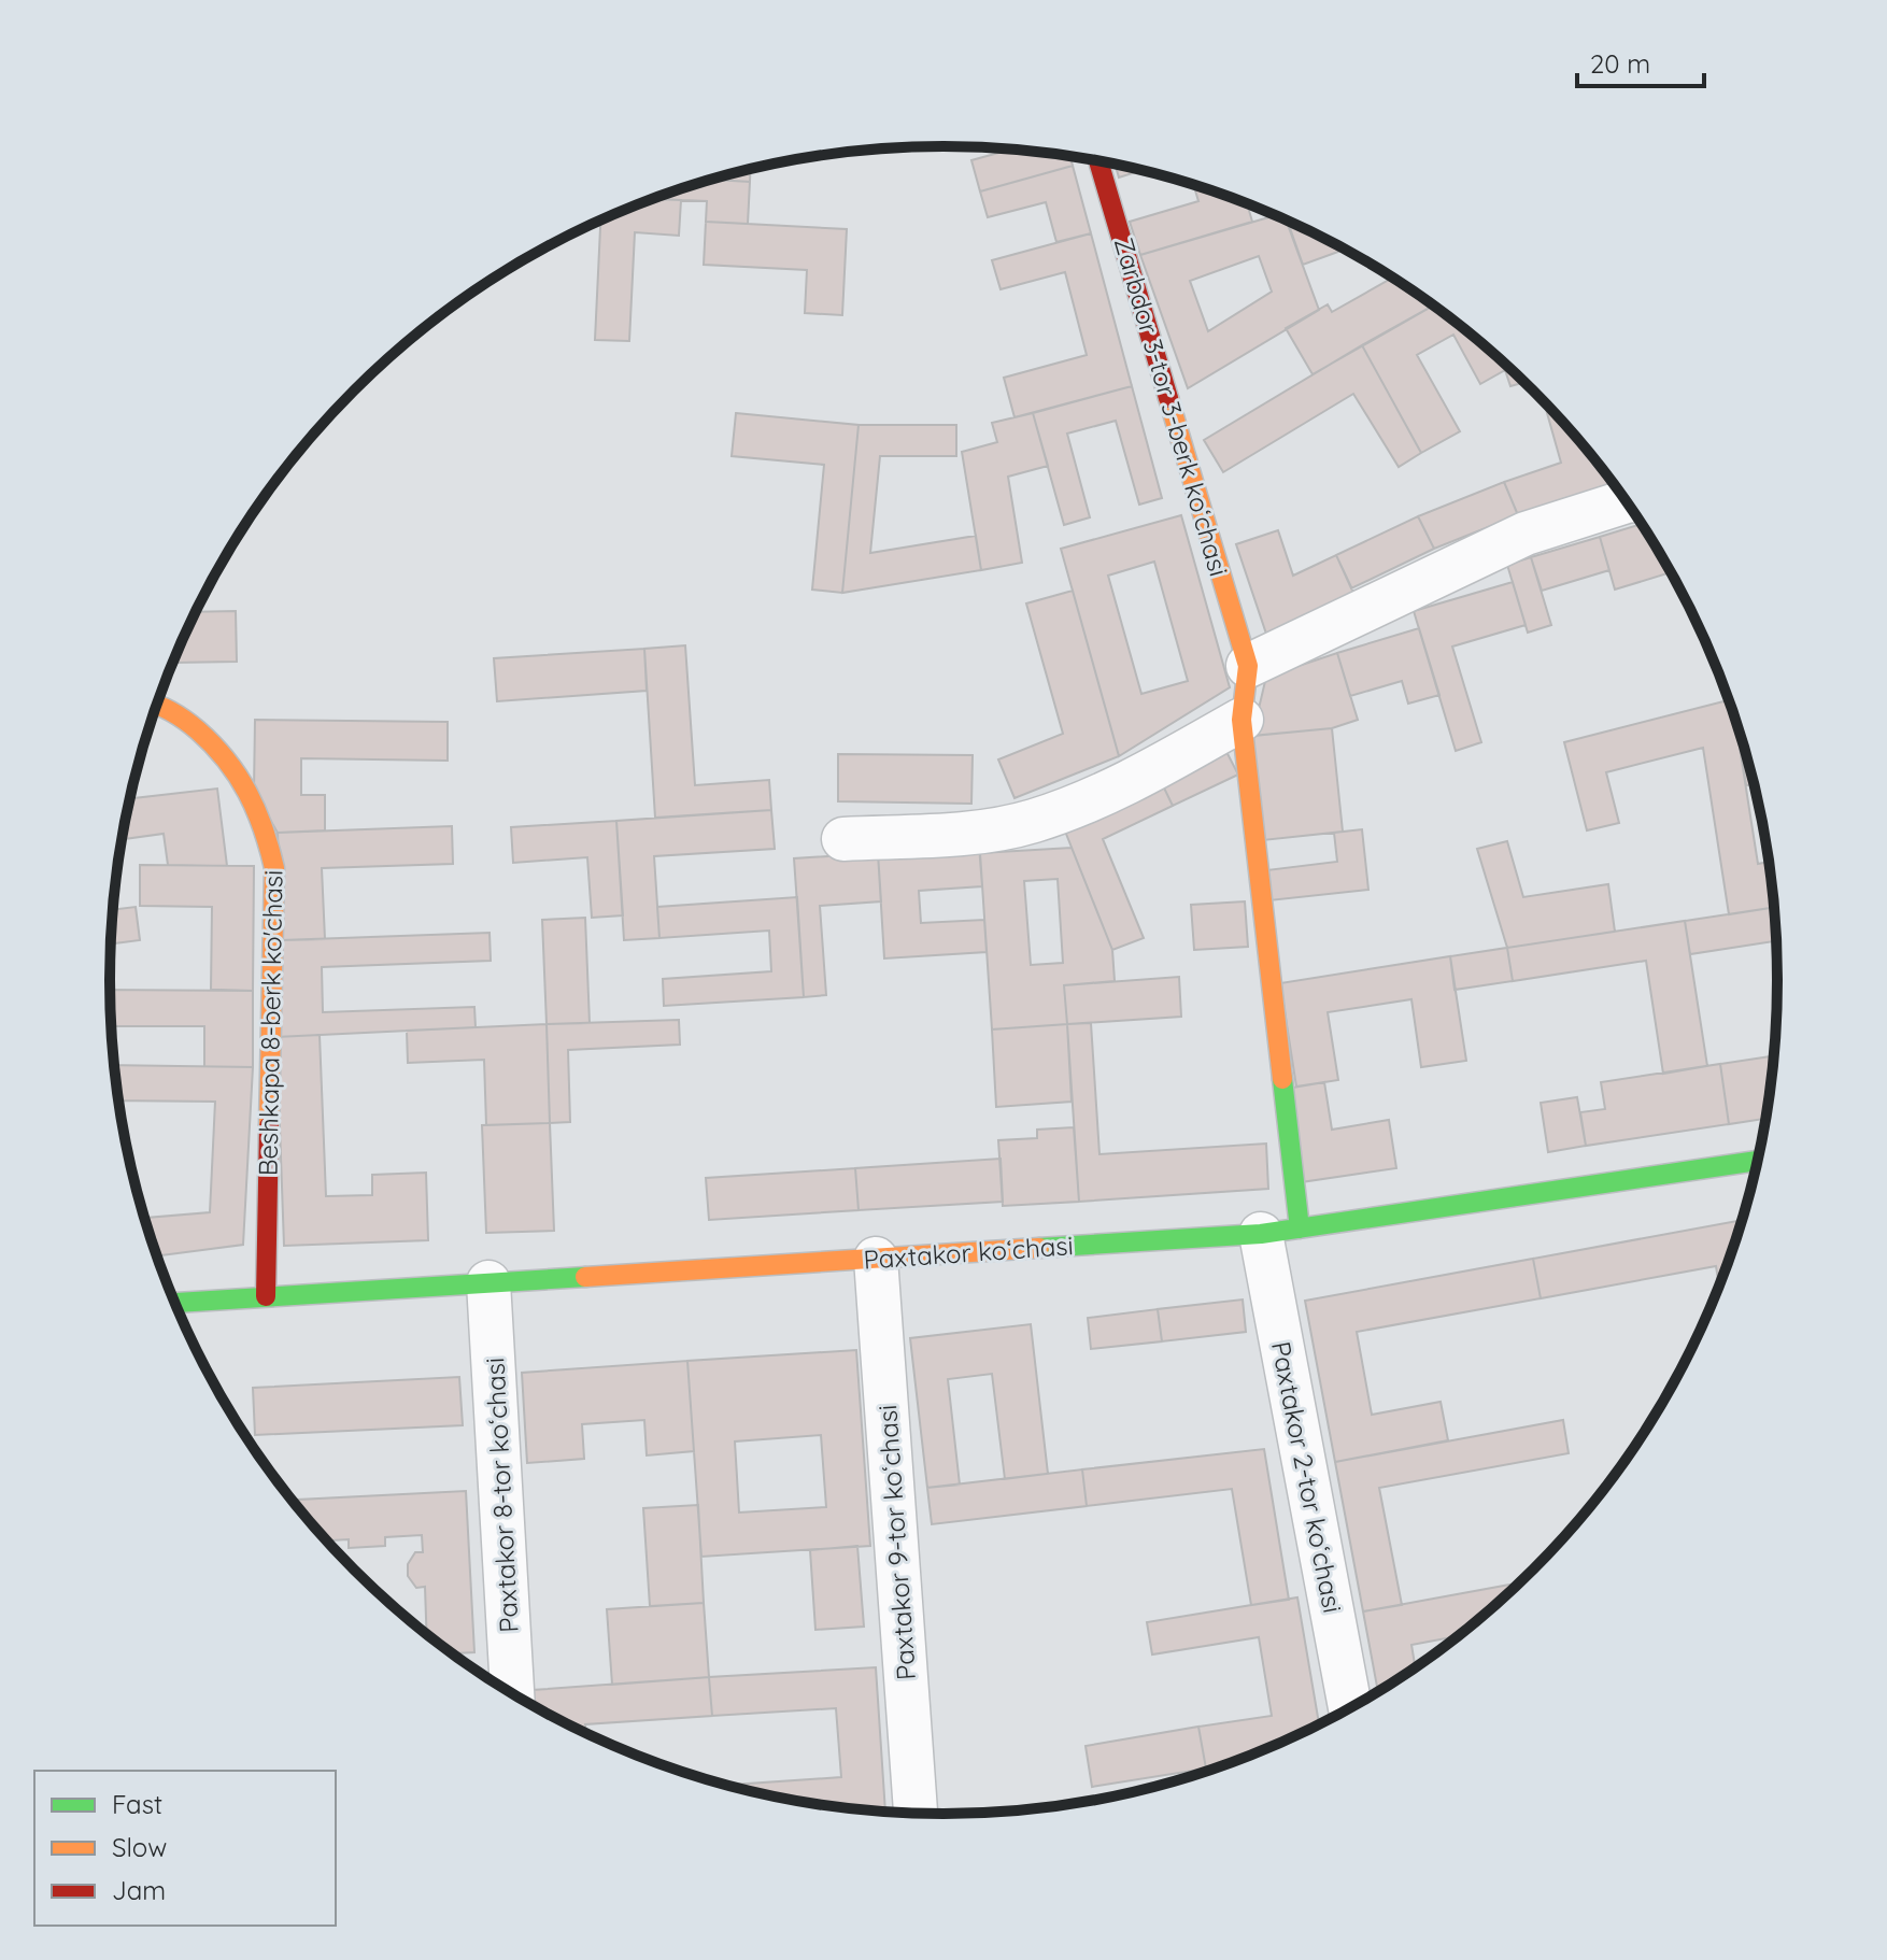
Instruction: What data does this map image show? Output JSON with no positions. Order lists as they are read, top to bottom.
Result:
{
  "streets": {
    "street": [
      "Zarbdor 3-tor 3-berk koʻchasi",
      "Beshkapa 8-berk koʼchasi",
      "Paxtakor koʻchasi",
      "Paxtakor 2-tor koʻchasi",
      "Paxtakor 8-tor koʻchasi",
      "Paxtakor 9-tor koʻchasi"
    ]
  },
  "crossings": [
    ["Zarbdor 3-tor 3-berk koʻchasi", "Paxtakor koʻchasi"],
    ["Zarbdor 3-tor 3-berk koʻchasi", "Paxtakor 2-tor koʻchasi"],
    ["Beshkapa 8-berk koʼchasi", "Paxtakor koʻchasi"],
    ["Paxtakor koʻchasi", "Paxtakor 2-tor koʻchasi"],
    ["Paxtakor koʻchasi", "Paxtakor 8-tor koʻchasi"],
    ["Paxtakor koʻchasi", "Paxtakor 9-tor koʻchasi"]
  ],
  "legend": ["Fast", "Slow", "Jam"],
  "scale_bar": "20 m"
}
